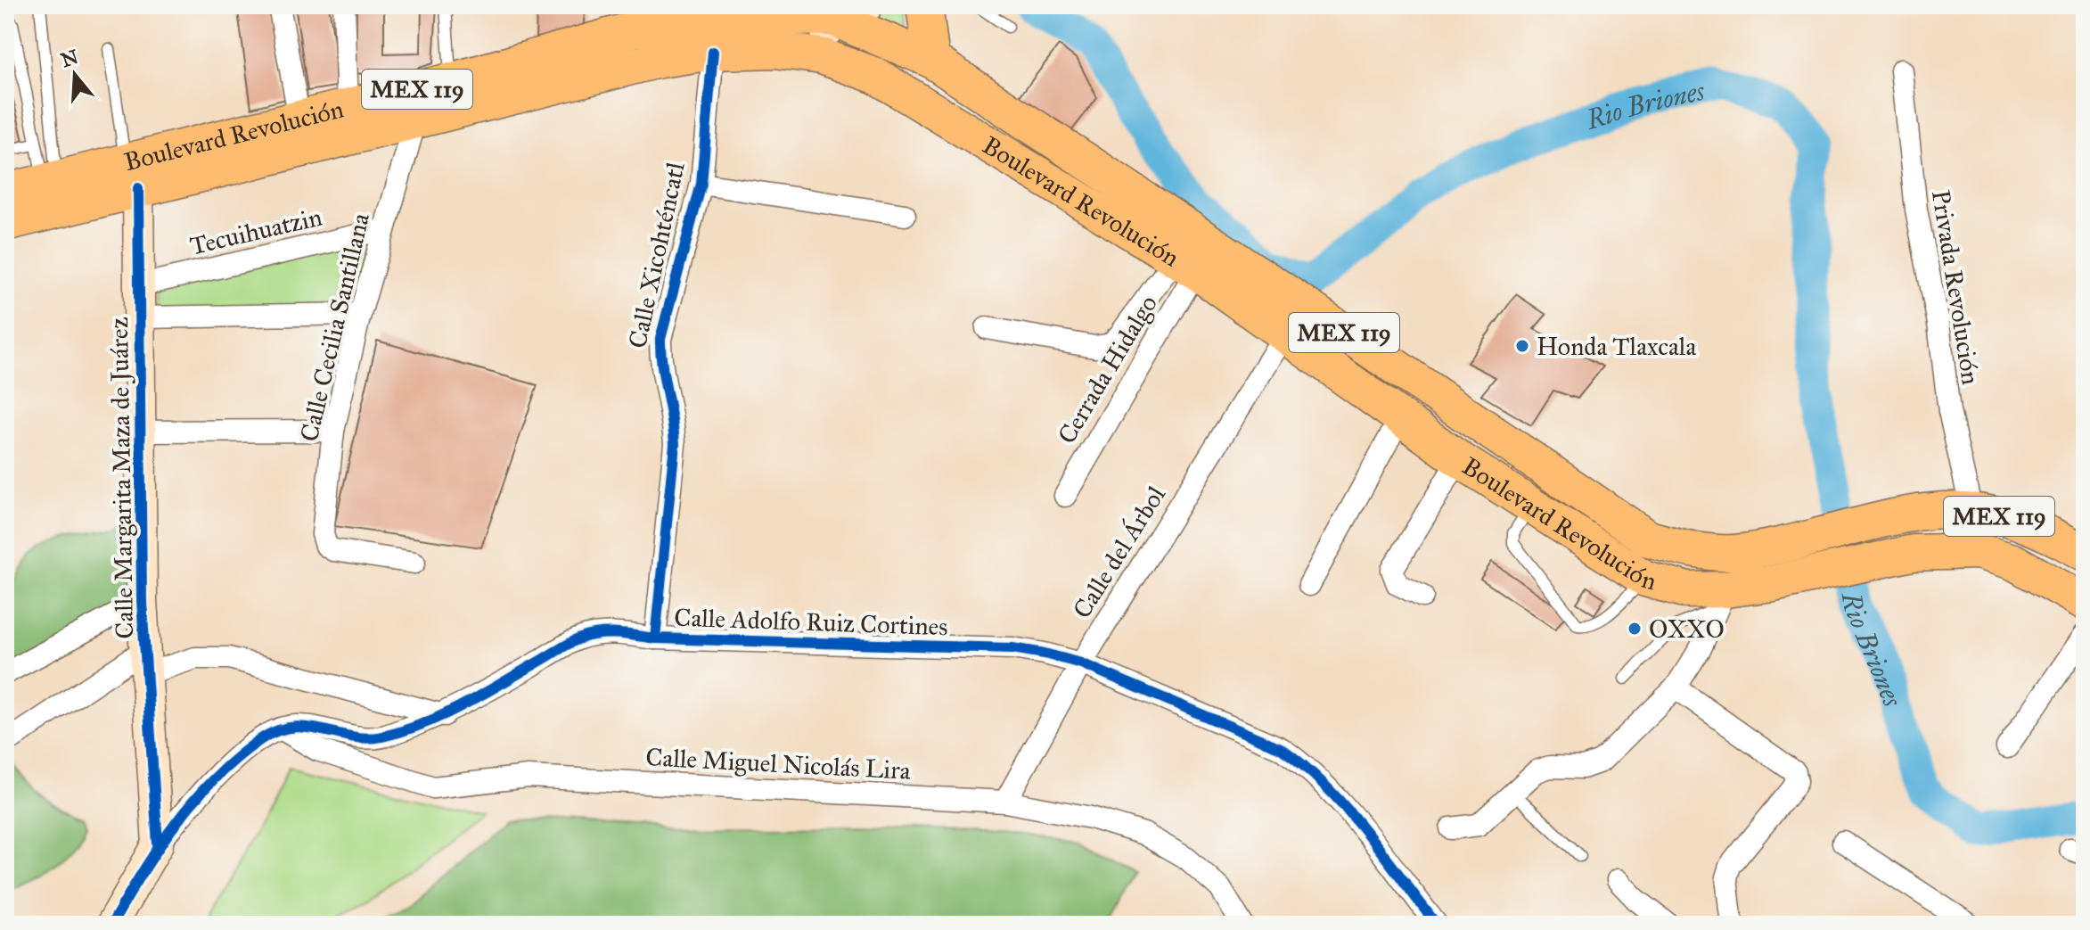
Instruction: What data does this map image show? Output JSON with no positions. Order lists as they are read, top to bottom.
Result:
{
  "streets": {
    "main road": ["MEX 119", "Boulevard Revolución"],
    "street": [
      "Tecuihuatzin",
      "Calle Xicohténcatl",
      "Privada Revolución",
      "Calle Cecilia Santillana",
      "Cerrada Hidalgo",
      "Calle Margarita Maza de Juárez",
      "Calle del Árbol",
      "Calle Adolfo Ruiz Cortines",
      "Calle Miguel Nicolás Lira"
    ]
  },
  "crossings": [
    ["Boulevard Revolución", "Calle Xicohténcatl"],
    ["Boulevard Revolución", "Privada Revolución"],
    ["Boulevard Revolución", "Calle Cecilia Santillana"],
    ["Boulevard Revolución", "Cerrada Hidalgo"],
    ["Boulevard Revolución", "Calle Margarita Maza de Juárez"],
    ["Boulevard Revolución", "Calle del Árbol"],
    ["Tecuihuatzin", "Calle Cecilia Santillana"],
    ["Tecuihuatzin", "Calle Margarita Maza de Juárez"],
    ["Calle Xicohténcatl", "Calle Adolfo Ruiz Cortines"],
    ["Calle del Árbol", "Calle Adolfo Ruiz Cortines"],
    ["Calle del Árbol", "Calle Miguel Nicolás Lira"],
    ["Calle Adolfo Ruiz Cortines", "Calle Miguel Nicolás Lira"]
  ],
  "water": ["Rio Briones"],
  "places": ["Honda Tlaxcala", "OXXO"],
  "north": "top"
}
